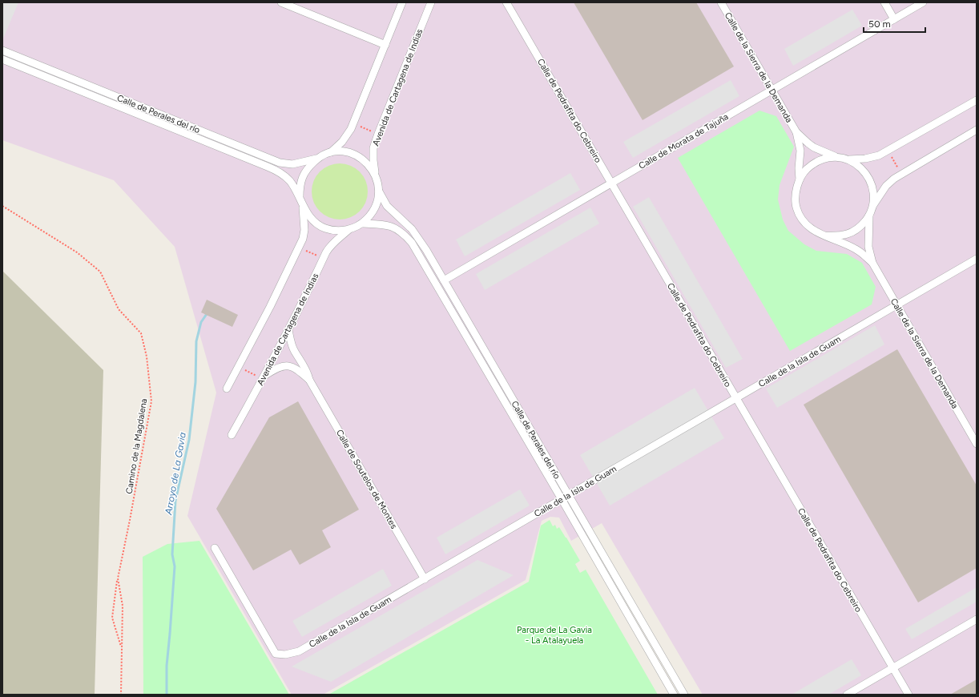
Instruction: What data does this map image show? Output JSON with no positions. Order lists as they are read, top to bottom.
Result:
{
  "streets": {
    "street": [
      "Calle de la Sierra de la Demanda",
      "Avenida de Cartagena de Indias",
      "Calle de Pedrafita do Cebreiro",
      "Calle de Perales del río",
      "Calle de Morata de Tajuña",
      "Calle de la Isla de Guam",
      "Calle de Soutelos de Montes"
    ],
    "path": ["Camino de la Magdalena"]
  },
  "crossings": [
    ["Calle de la Sierra de la Demanda", "Calle de Morata de Tajuña"],
    ["Calle de la Sierra de la Demanda", "Calle de la Isla de Guam"],
    ["Avenida de Cartagena de Indias", "Calle de Perales del río"],
    ["Avenida de Cartagena de Indias", "Calle de Soutelos de Montes"],
    ["Calle de Pedrafita do Cebreiro", "Calle de Morata de Tajuña"],
    ["Calle de Pedrafita do Cebreiro", "Calle de la Isla de Guam"],
    ["Calle de Perales del río", "Calle de Morata de Tajuña"],
    ["Calle de Perales del río", "Calle de la Isla de Guam"],
    ["Calle de la Isla de Guam", "Calle de Soutelos de Montes"]
  ],
  "water": ["Arroyo de La Gavia"],
  "parks": ["Parque de La Gavia - La Atalayuela"],
  "scale_bar": "50 m"
}
